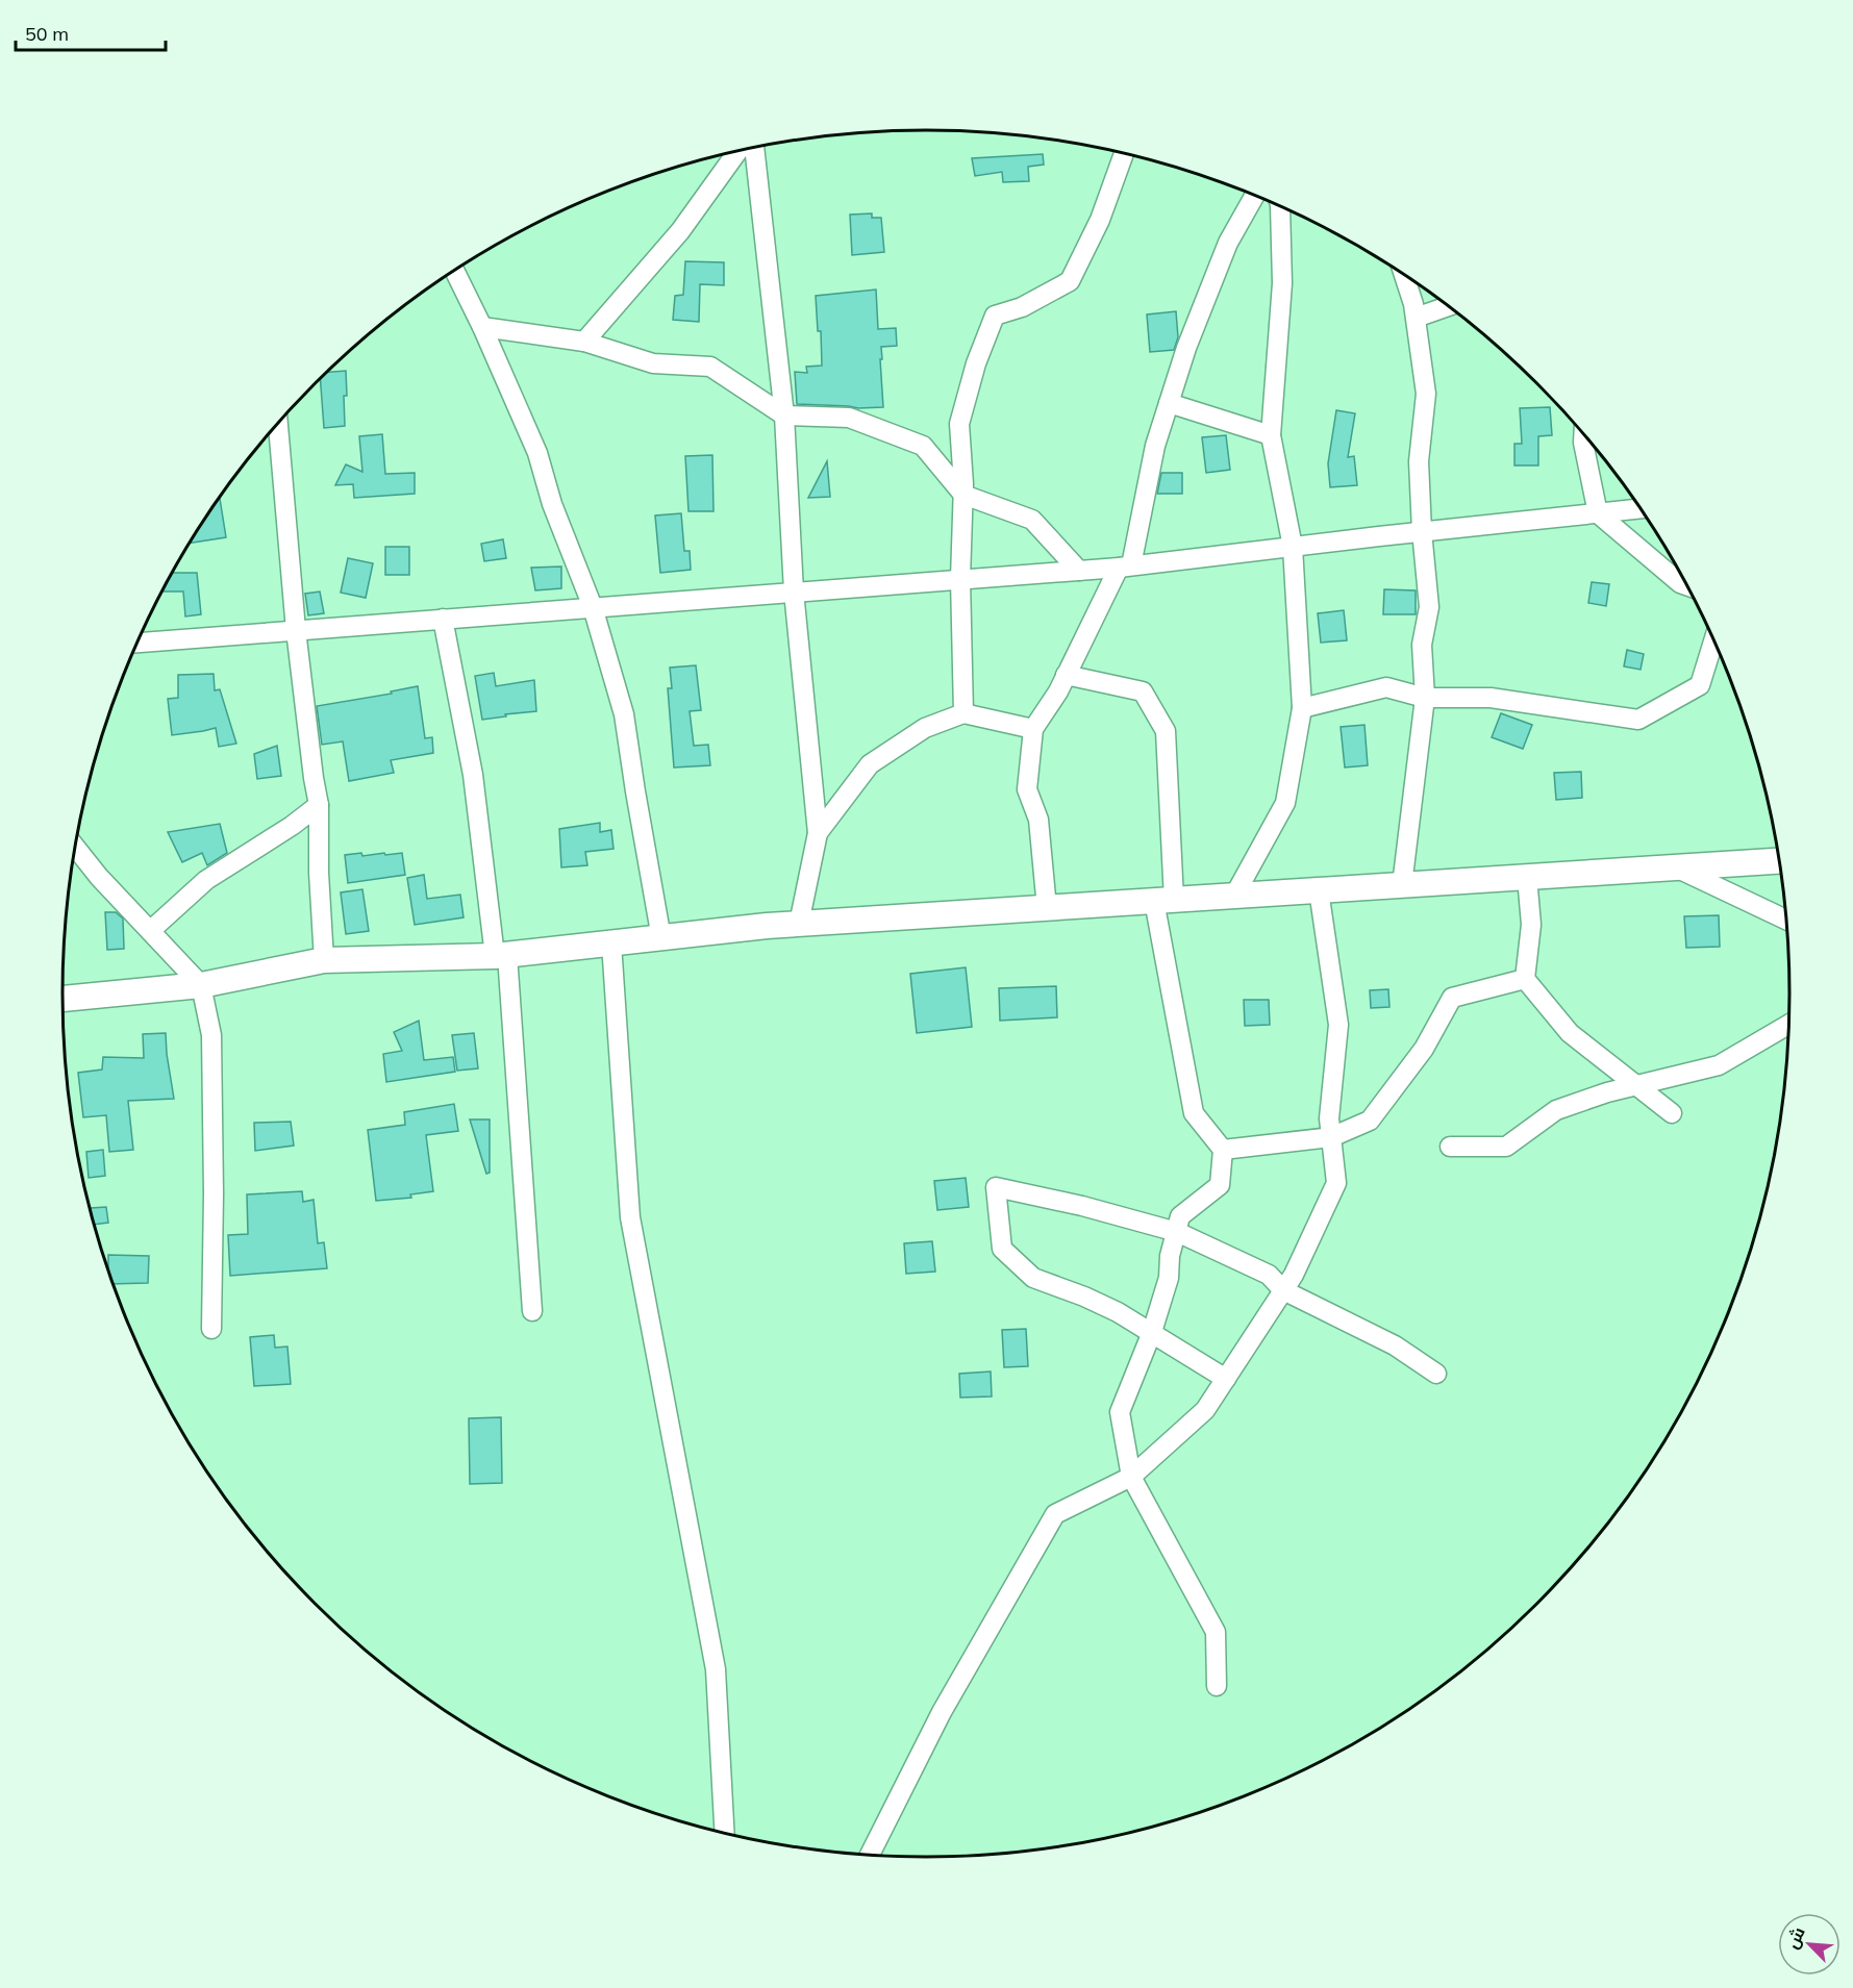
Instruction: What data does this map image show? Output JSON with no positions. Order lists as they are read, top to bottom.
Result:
{
  "scale_bar": "50 m",
  "north": "top left"
}
